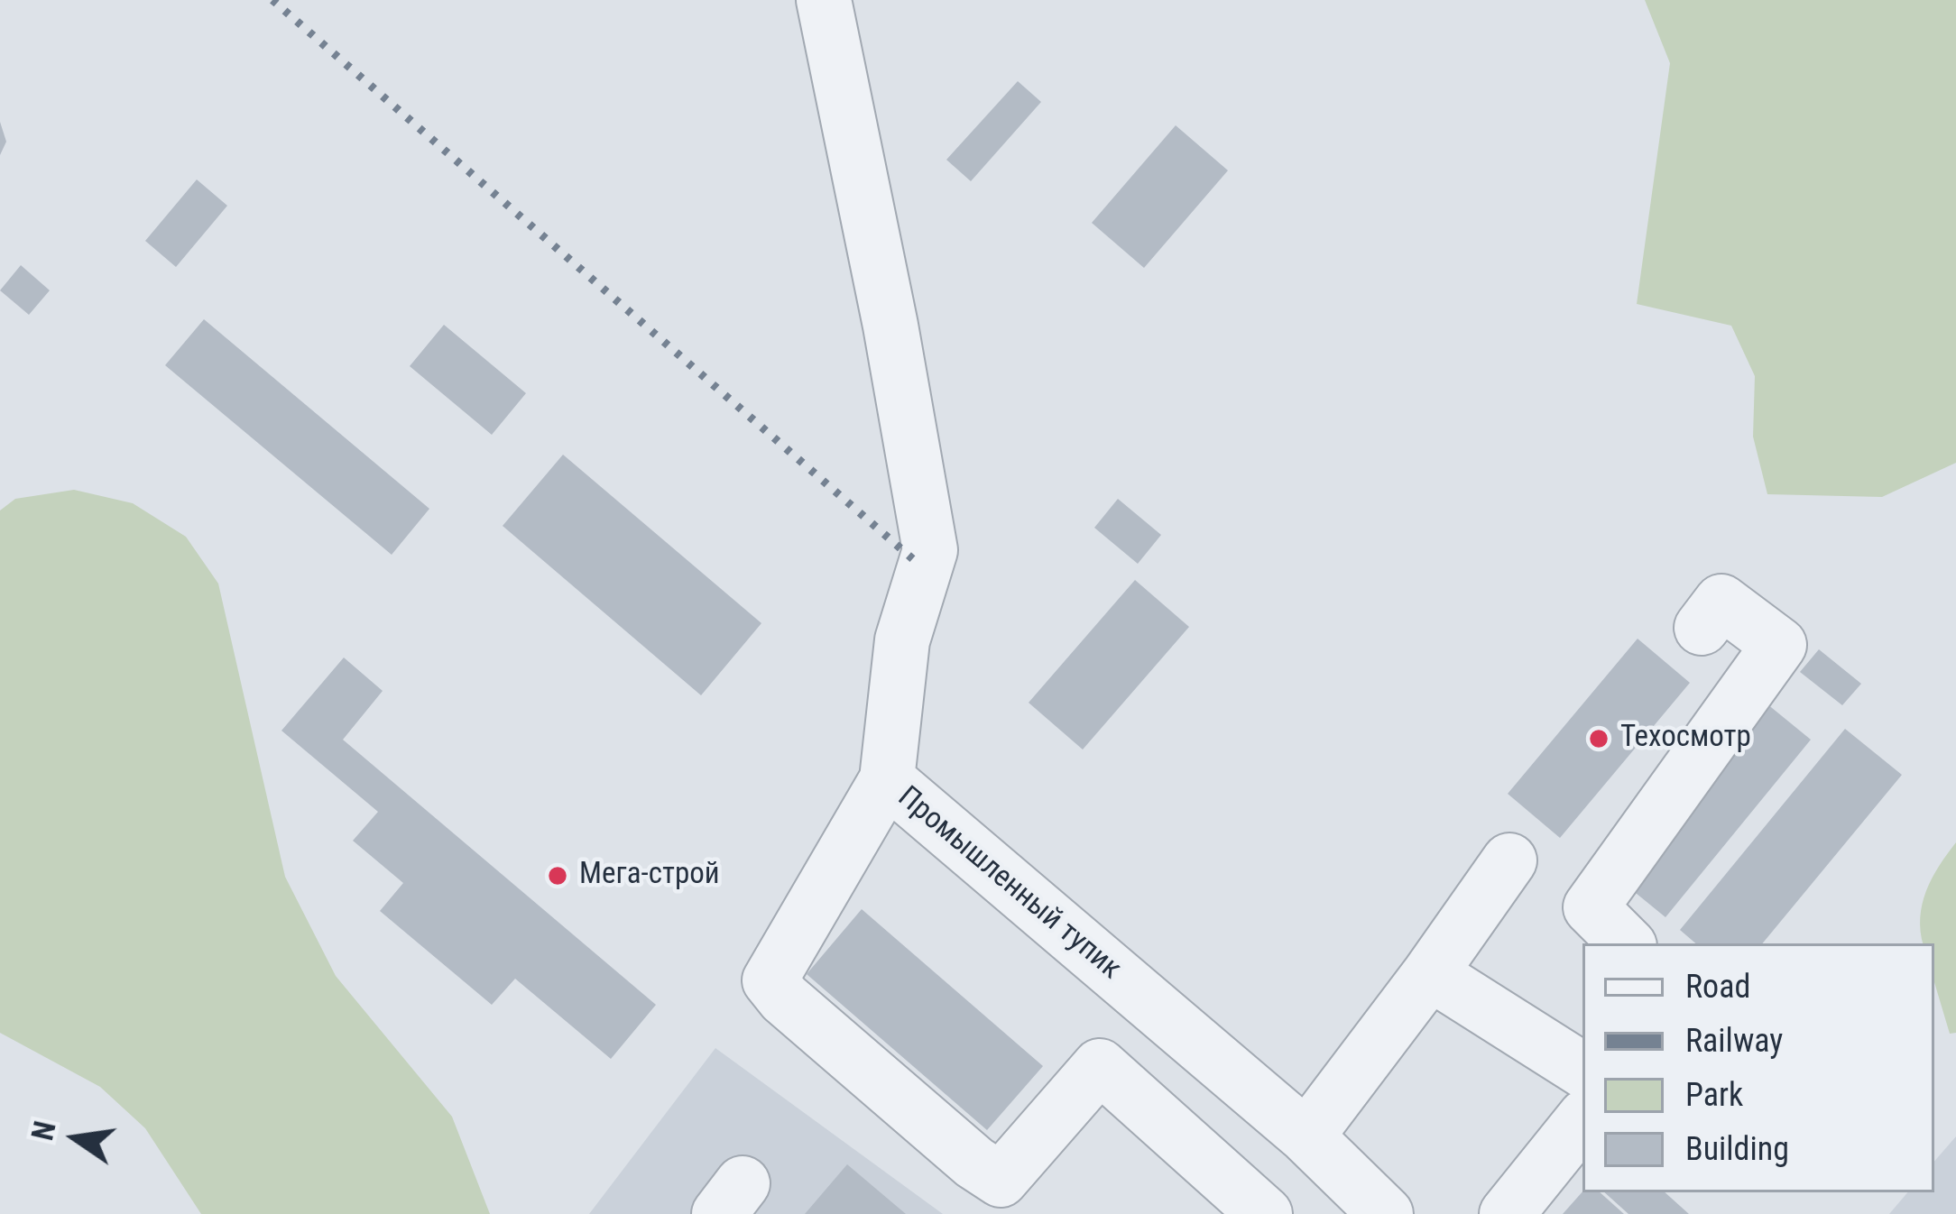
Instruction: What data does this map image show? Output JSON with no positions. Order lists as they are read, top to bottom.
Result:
{
  "streets": {
    "street": ["Промышленный тупик"]
  },
  "places": ["Техосмотр", "Мега-строй"],
  "legend": [
    "Road",
    "Railway",
    "Park",
    "Building"
  ],
  "north": "left"
}
